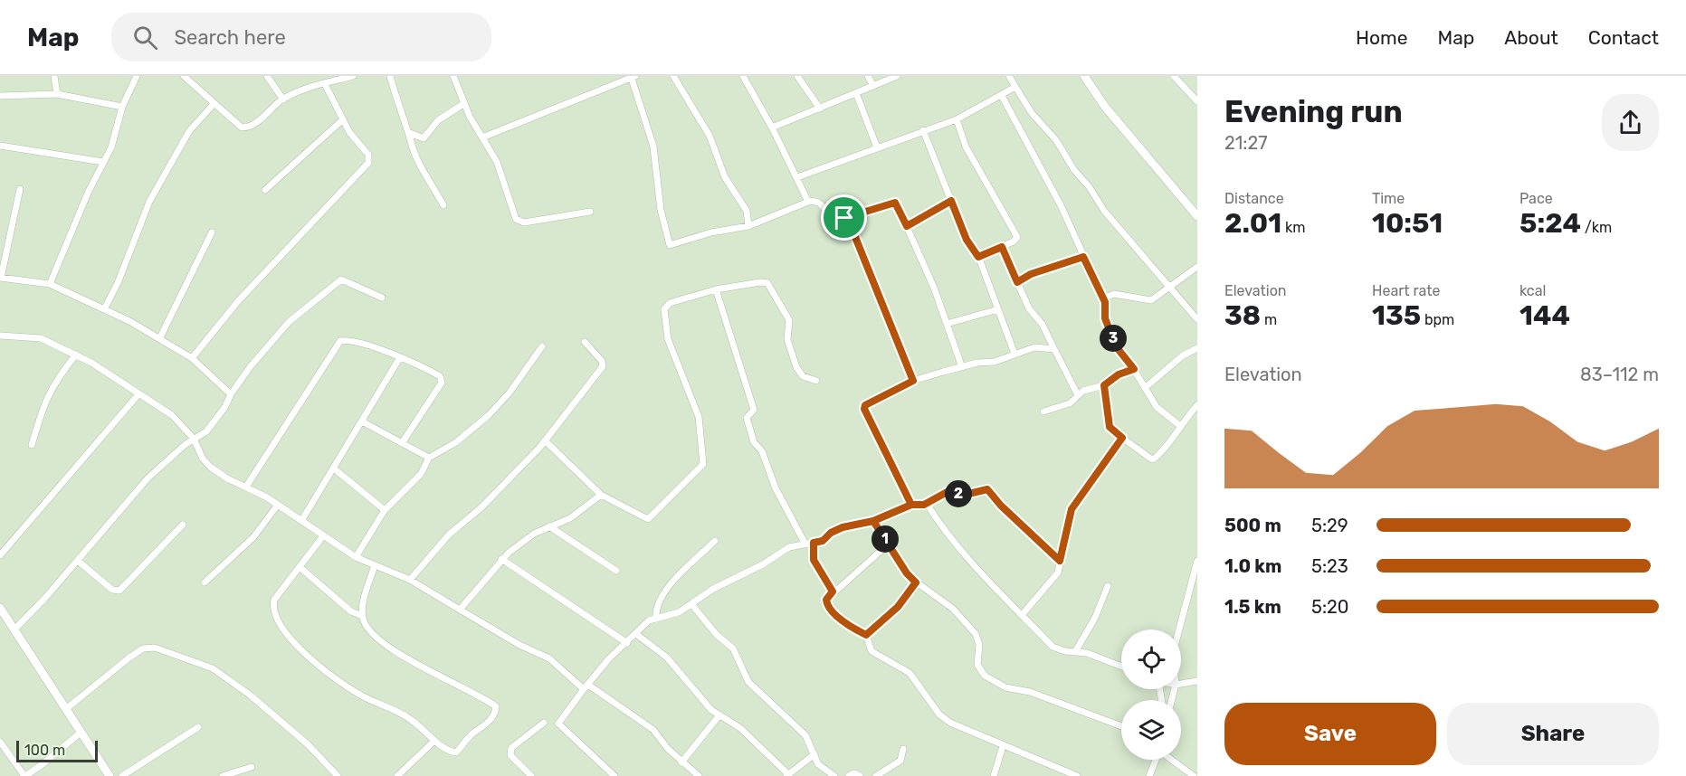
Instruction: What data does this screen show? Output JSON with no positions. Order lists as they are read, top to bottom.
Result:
{
  "scale_bar": "100 m",
  "page": {
    "header": "Map",
    "search": "Search here",
    "nav": [
      "Home",
      "Map",
      "About",
      "Contact"
    ],
    "heading": ["Evening run", "21:27"],
    "stats": [
      ["Distance", "2.01 km"],
      ["Time", "10:51"],
      ["Pace", "5:24 /km"],
      ["Elevation", "38 m"],
      ["Heart rate", "135 bpm"],
      ["kcal", "144"]
    ],
    "pins": ["3", "2", "1"],
    "chart": ["Elevation", "83–112 m"],
    "list": [
      {
        "name": "500 m",
        "note": "5:29"
      },
      {
        "name": "1.0 km",
        "note": "5:23"
      },
      {
        "name": "1.5 km",
        "note": "5:20"
      }
    ],
    "buttons": ["Save", "Share"],
    "scale": "100 m"
  }
}
